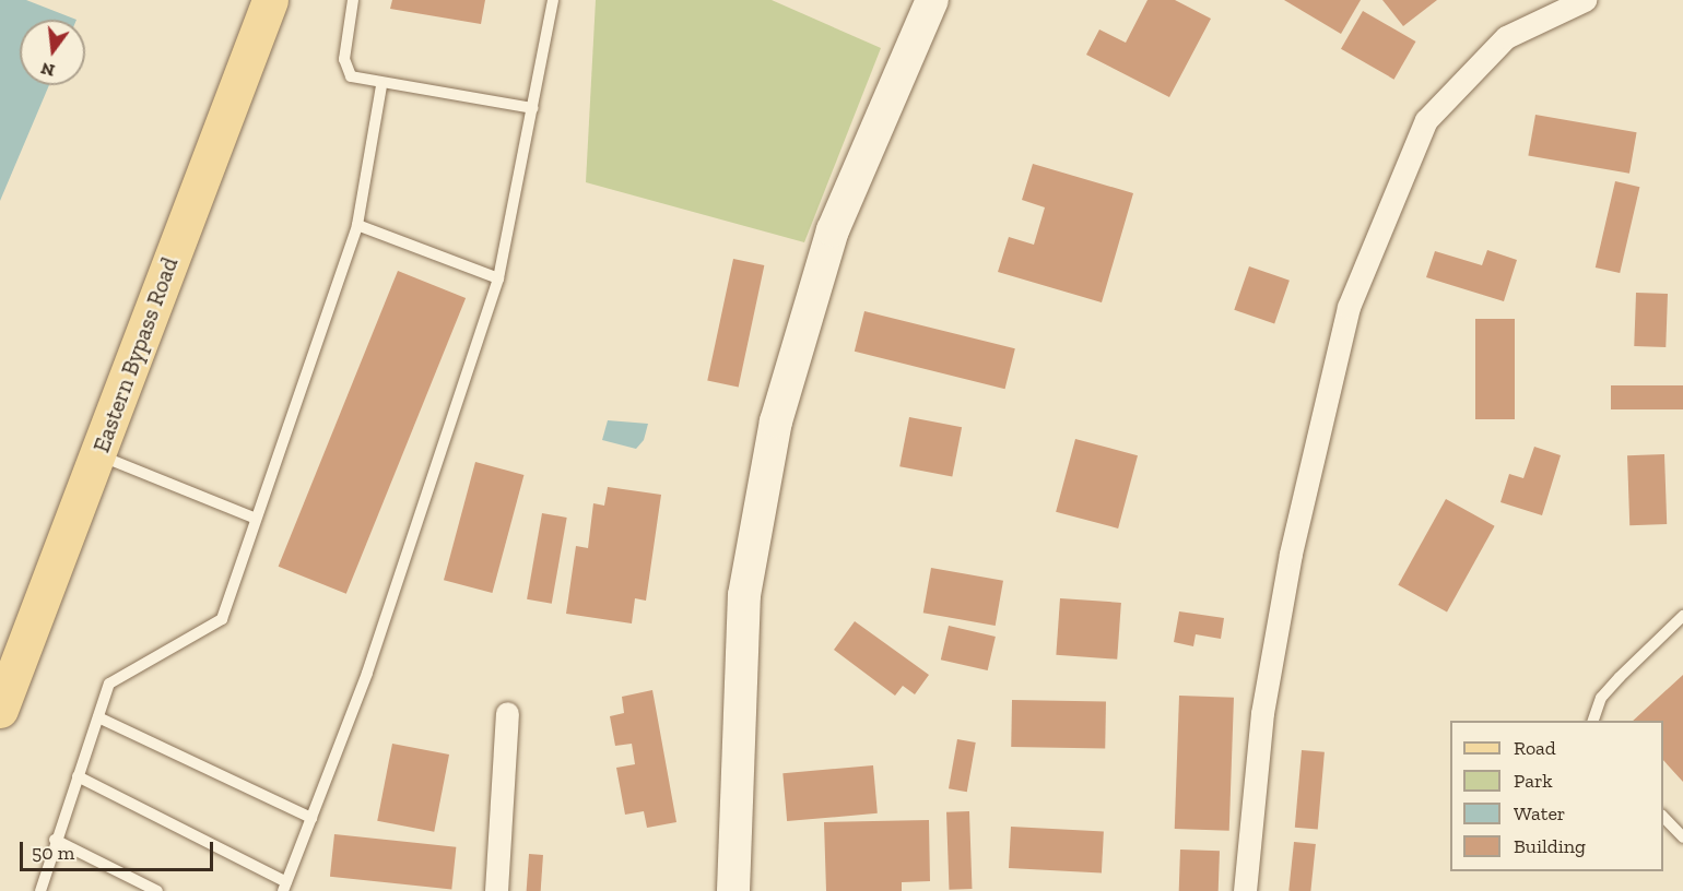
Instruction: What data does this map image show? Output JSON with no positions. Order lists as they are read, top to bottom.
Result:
{
  "streets": {
    "main road": ["Eastern Bypass Road"]
  },
  "legend": [
    "Road",
    "Park",
    "Water",
    "Building"
  ],
  "scale_bar": "50 m",
  "north": "bottom"
}
